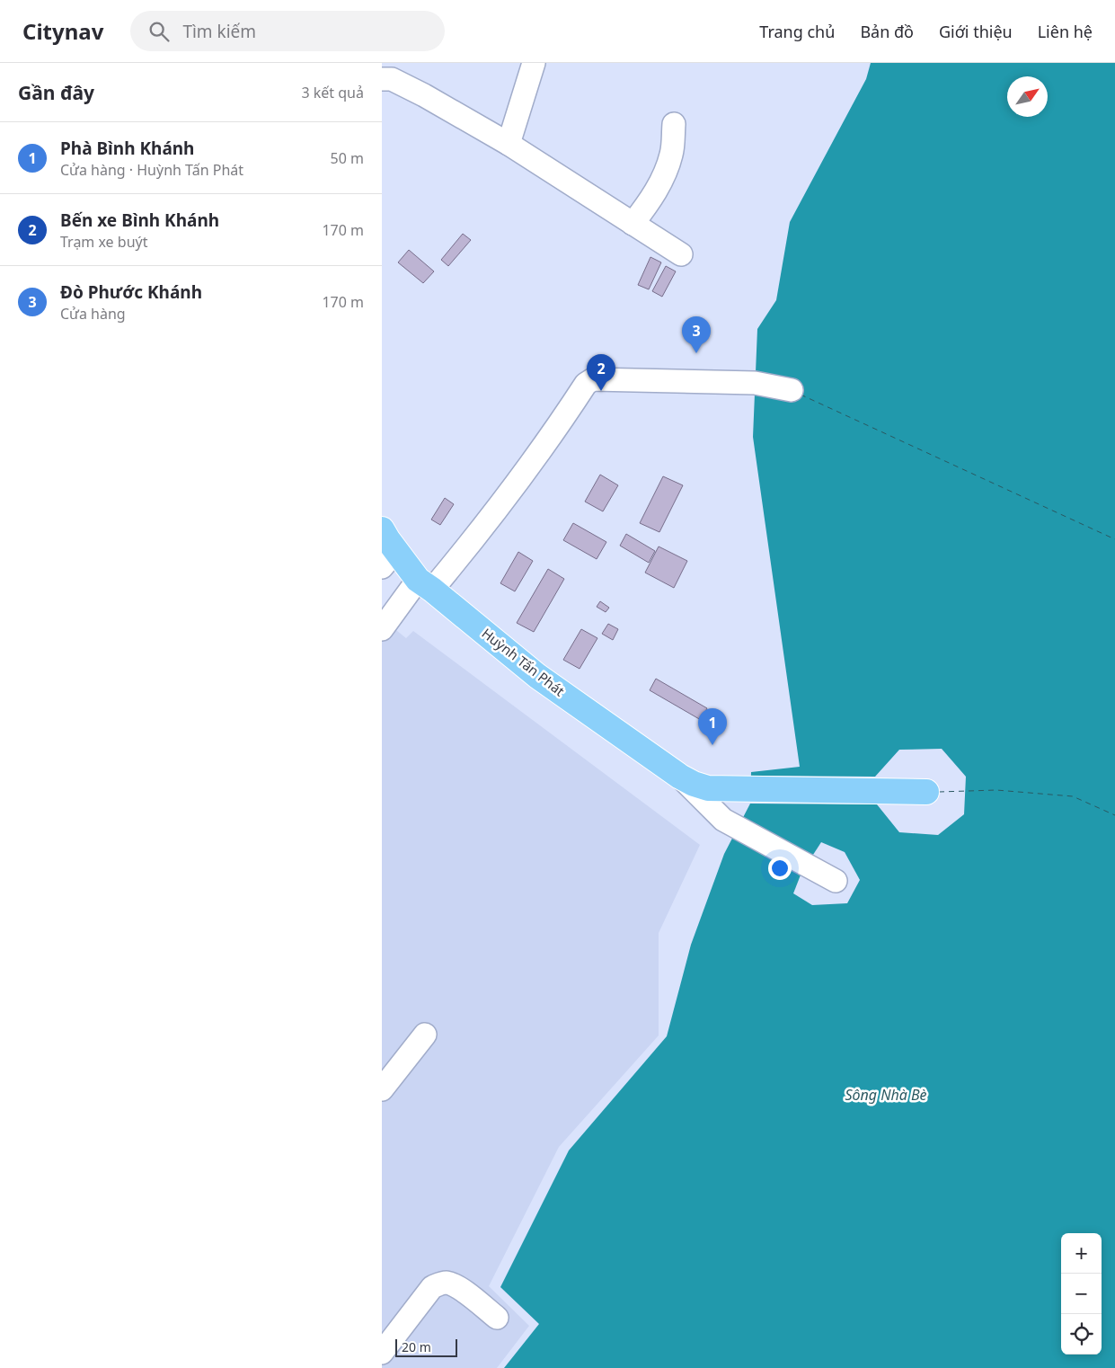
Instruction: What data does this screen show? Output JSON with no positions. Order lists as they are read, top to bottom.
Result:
{
  "streets": {
    "main road": ["Huỳnh Tấn Phát"]
  },
  "water": ["Sông Nhà Bè"],
  "scale_bar": "20 m",
  "north": "top right",
  "page": {
    "header": "Citynav",
    "search": "Tìm kiếm",
    "nav": [
      "Trang chủ",
      "Bản đồ",
      "Giới thiệu",
      "Liên hệ"
    ],
    "heading": ["Gần đây", "3 kết quả"],
    "list": [
      {
        "mark": "1",
        "name": "Phà Bình Khánh",
        "note": "Cửa hàng · Huỳnh Tấn Phát",
        "value": "50 m"
      },
      {
        "mark": "2",
        "name": "Bến xe Bình Khánh",
        "note": "Trạm xe buýt",
        "value": "170 m"
      },
      {
        "mark": "3",
        "name": "Đò Phước Khánh",
        "note": "Cửa hàng",
        "value": "170 m"
      }
    ],
    "pins": ["3", "2", "1"],
    "map_buttons": ["+", "−"],
    "scale": "20 m"
  }
}
